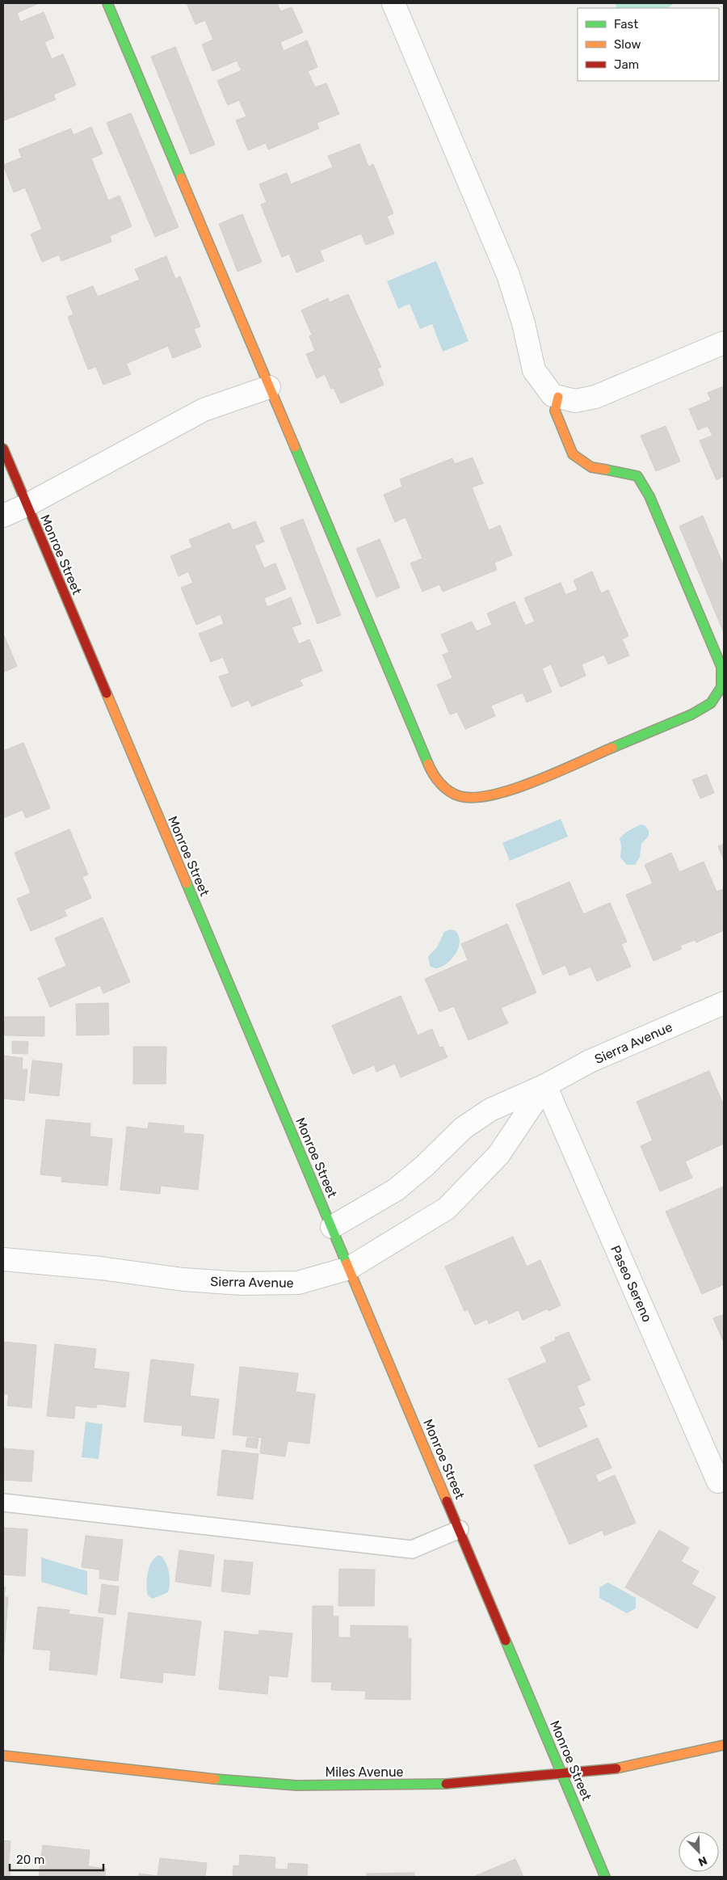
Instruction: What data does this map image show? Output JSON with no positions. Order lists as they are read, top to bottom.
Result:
{
  "streets": {
    "street": [
      "Monroe Street",
      "Sierra Avenue",
      "Paseo Sereno",
      "Miles Avenue"
    ]
  },
  "crossings": [
    ["Monroe Street", "Sierra Avenue"],
    ["Monroe Street", "Miles Avenue"],
    ["Sierra Avenue", "Paseo Sereno"]
  ],
  "legend": ["Fast", "Slow", "Jam"],
  "scale_bar": "20 m",
  "north": "bottom right"
}
